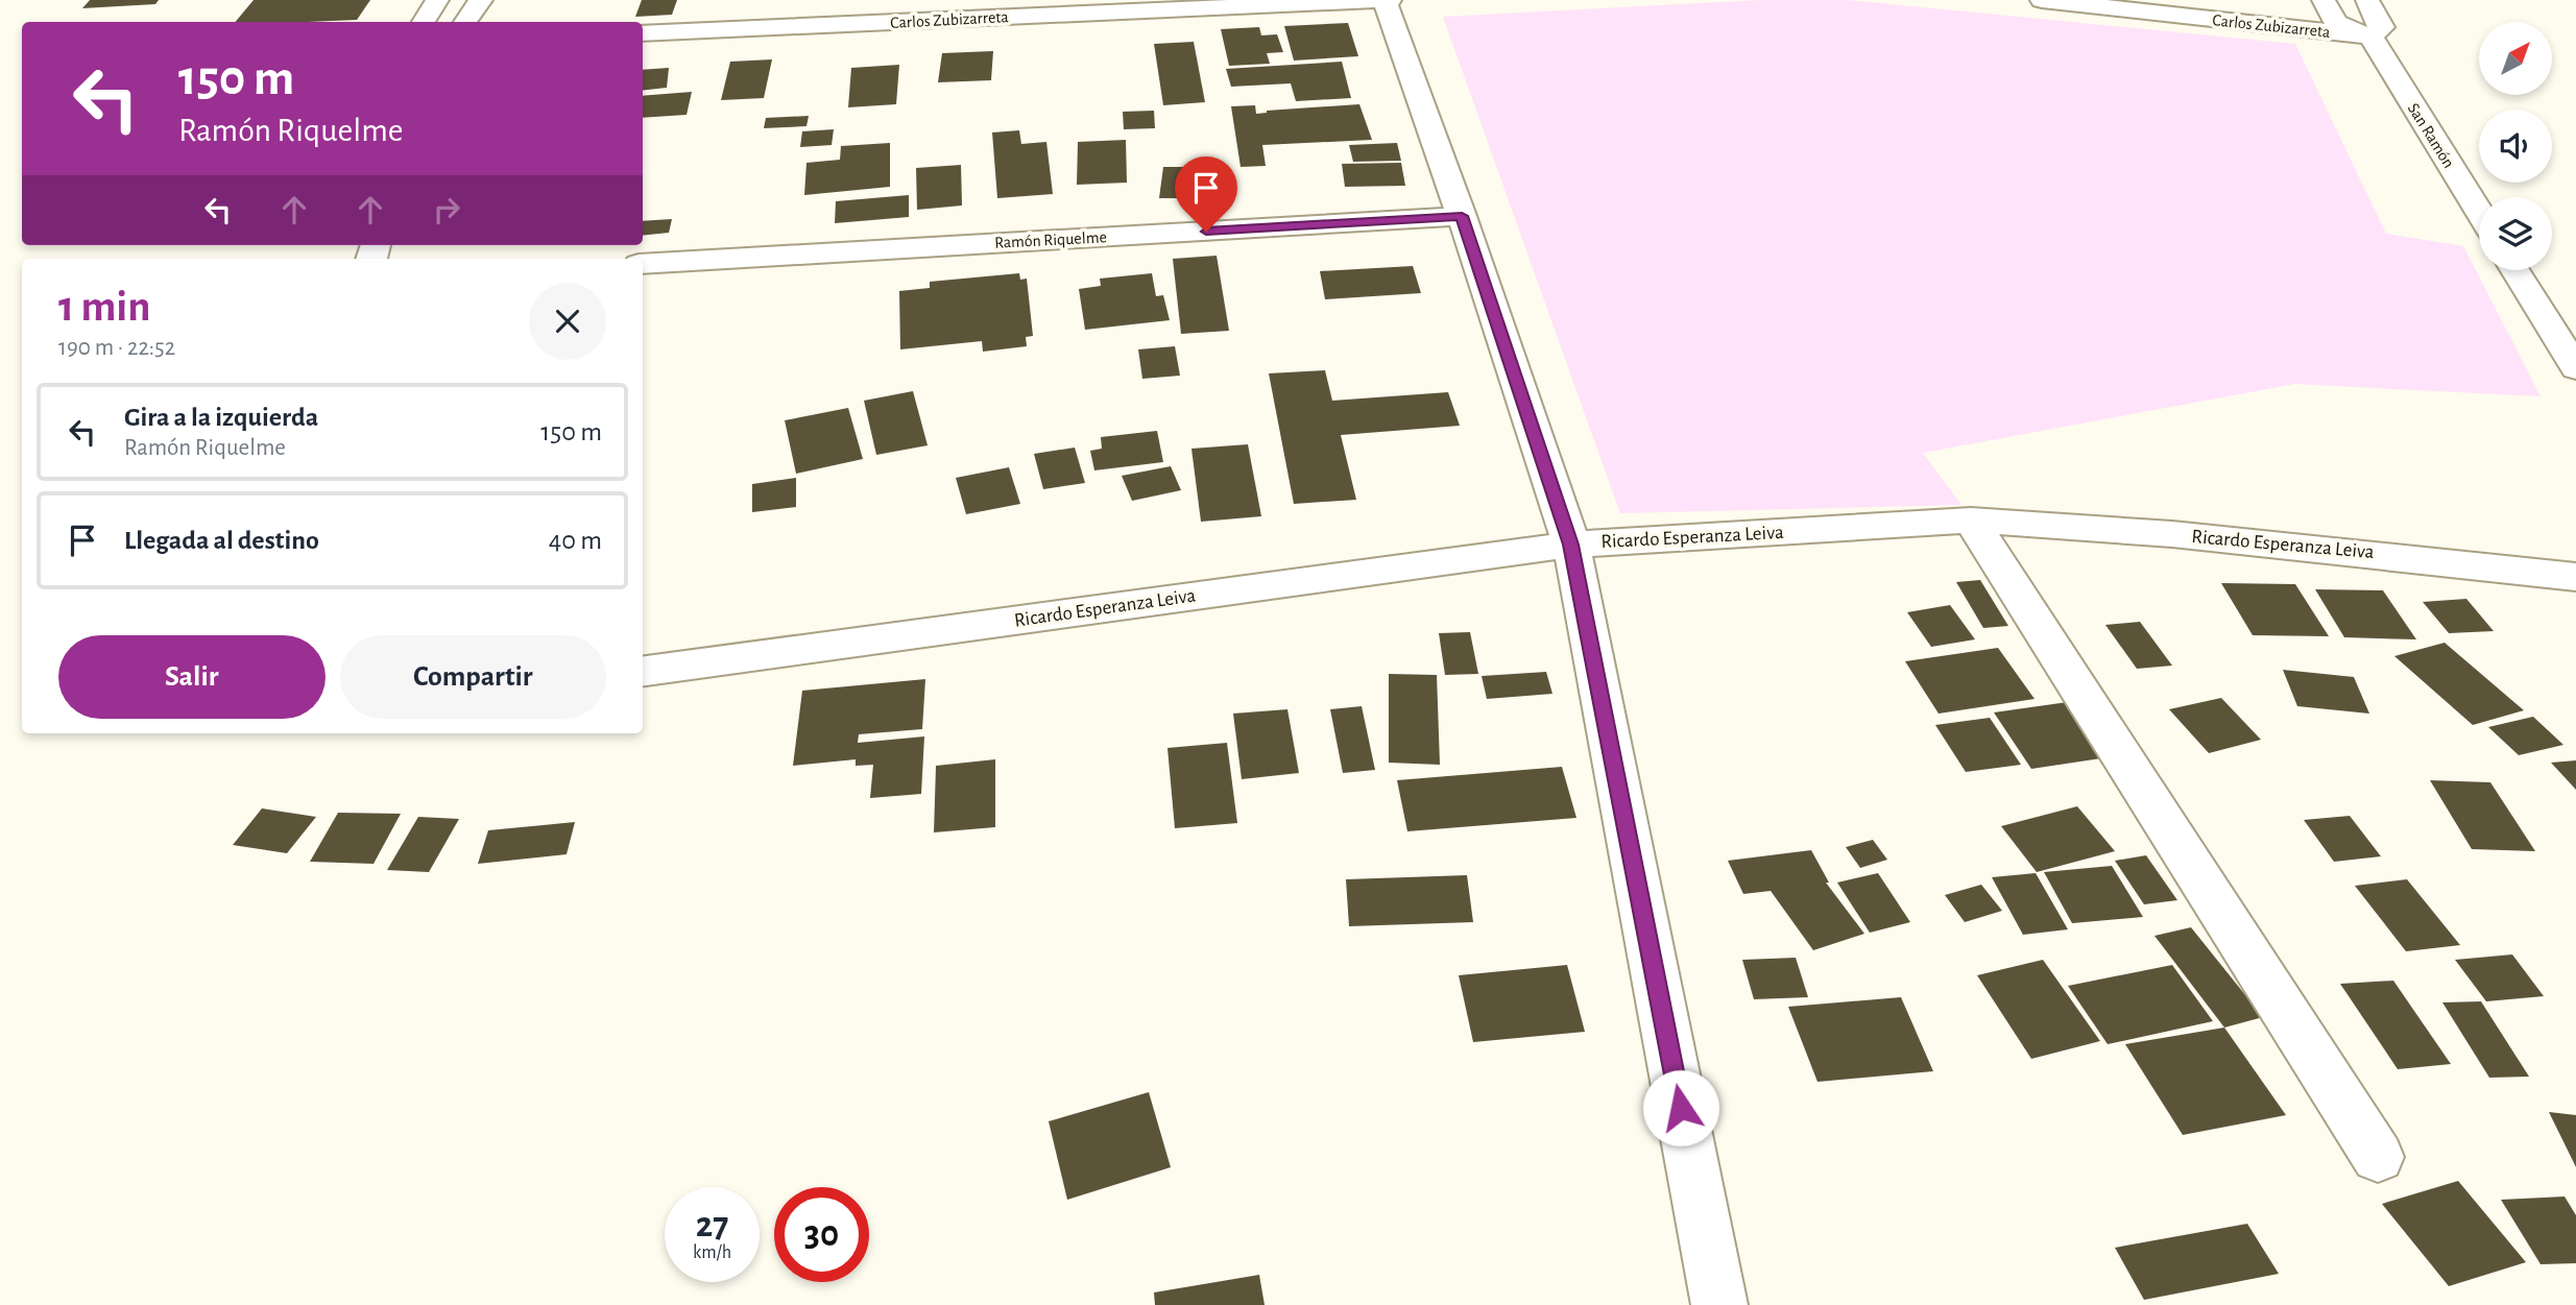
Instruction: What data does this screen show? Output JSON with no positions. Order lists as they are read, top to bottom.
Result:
{
  "streets": {
    "street": [
      "Carlos Zubizarreta",
      "San Ramón",
      "Ramón Riquelme",
      "Ricardo Esperanza Leiva"
    ]
  },
  "crossings": [
    ["Carlos Zubizarreta", "San Ramón"]
  ],
  "north": "top right",
  "page": {
    "turn": ["150 m", "Ramón Riquelme"],
    "heading": ["1 min", "190 m · 22:52"],
    "list": [
      {
        "name": "Gira a la izquierda",
        "note": "Ramón Riquelme",
        "value": "150 m"
      },
      {
        "name": "Llegada al destino",
        "value": "40 m"
      }
    ],
    "buttons": ["Salir", "Compartir"],
    "speed": "27 km/h",
    "limit": "30"
  }
}
